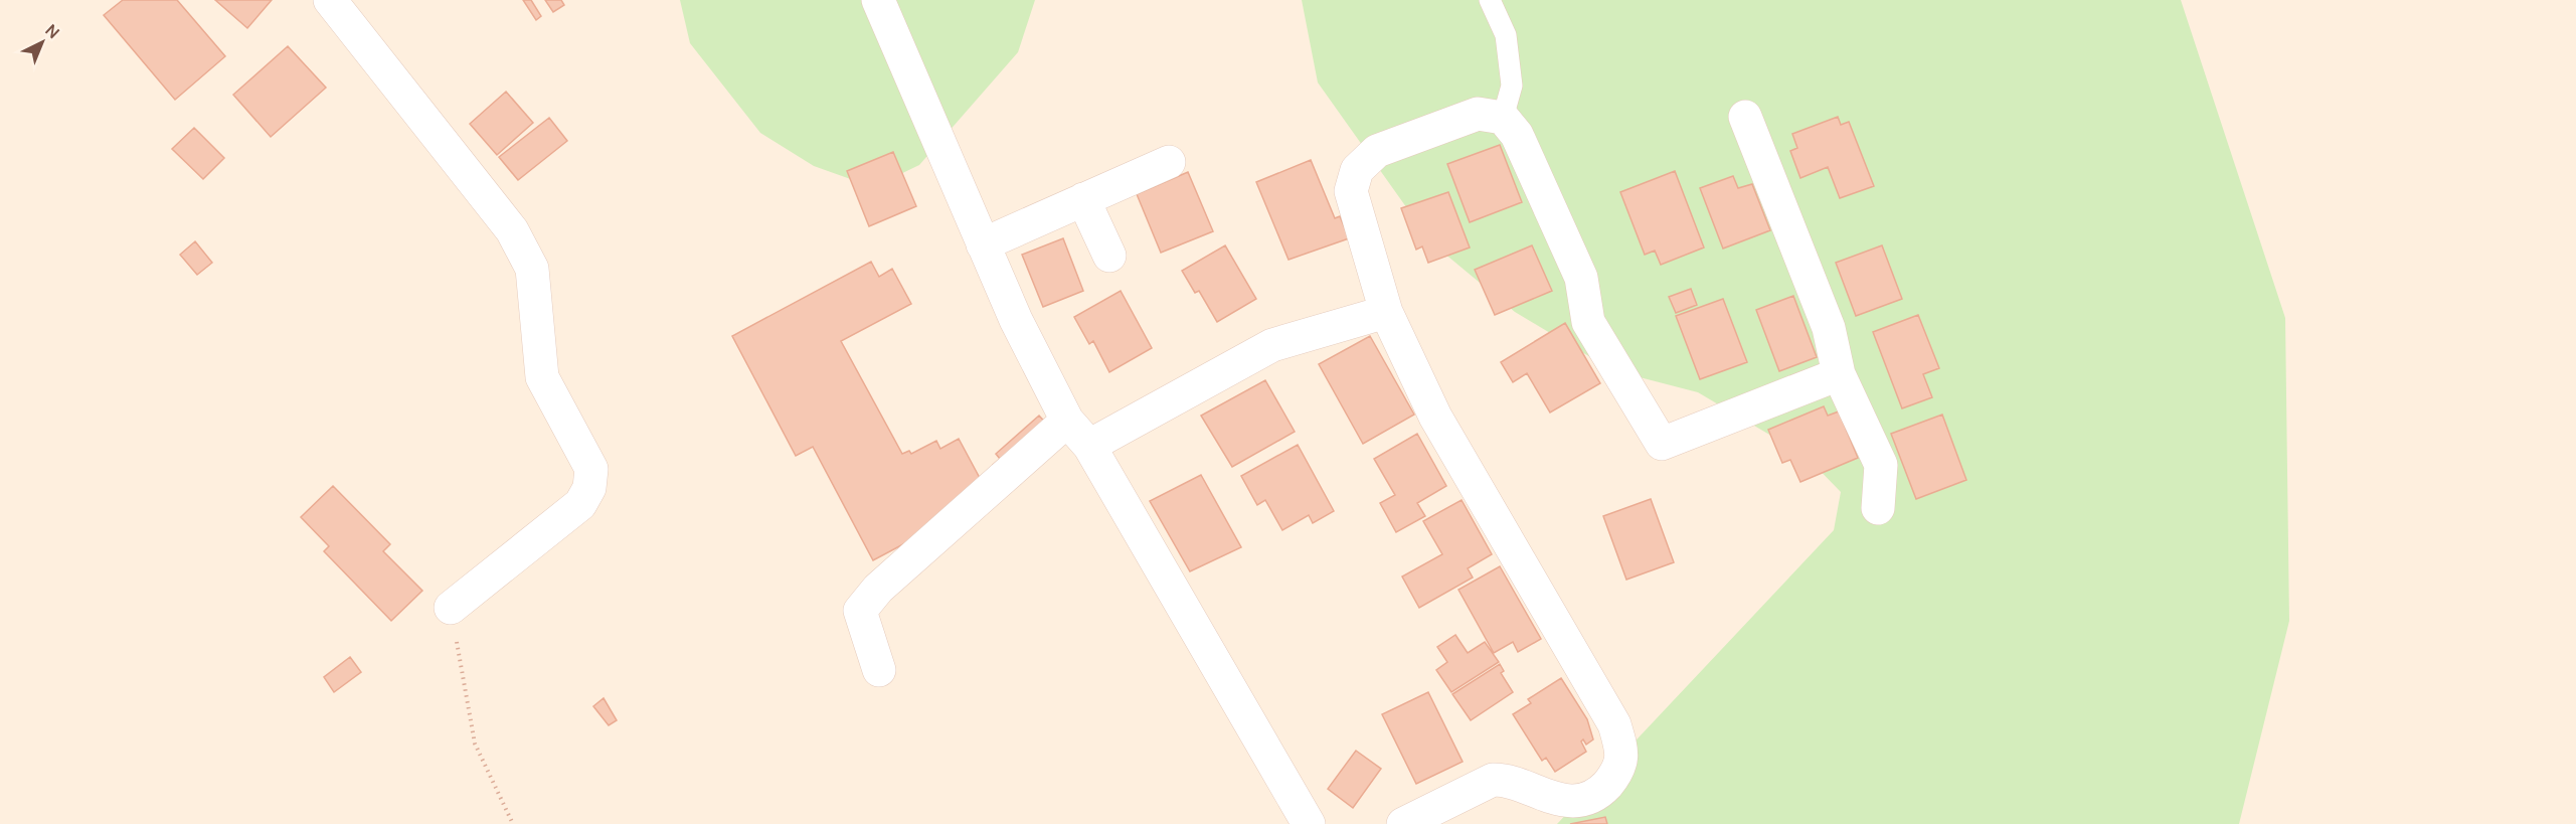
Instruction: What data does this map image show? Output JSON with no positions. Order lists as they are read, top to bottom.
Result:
{
  "north": "top right"
}
